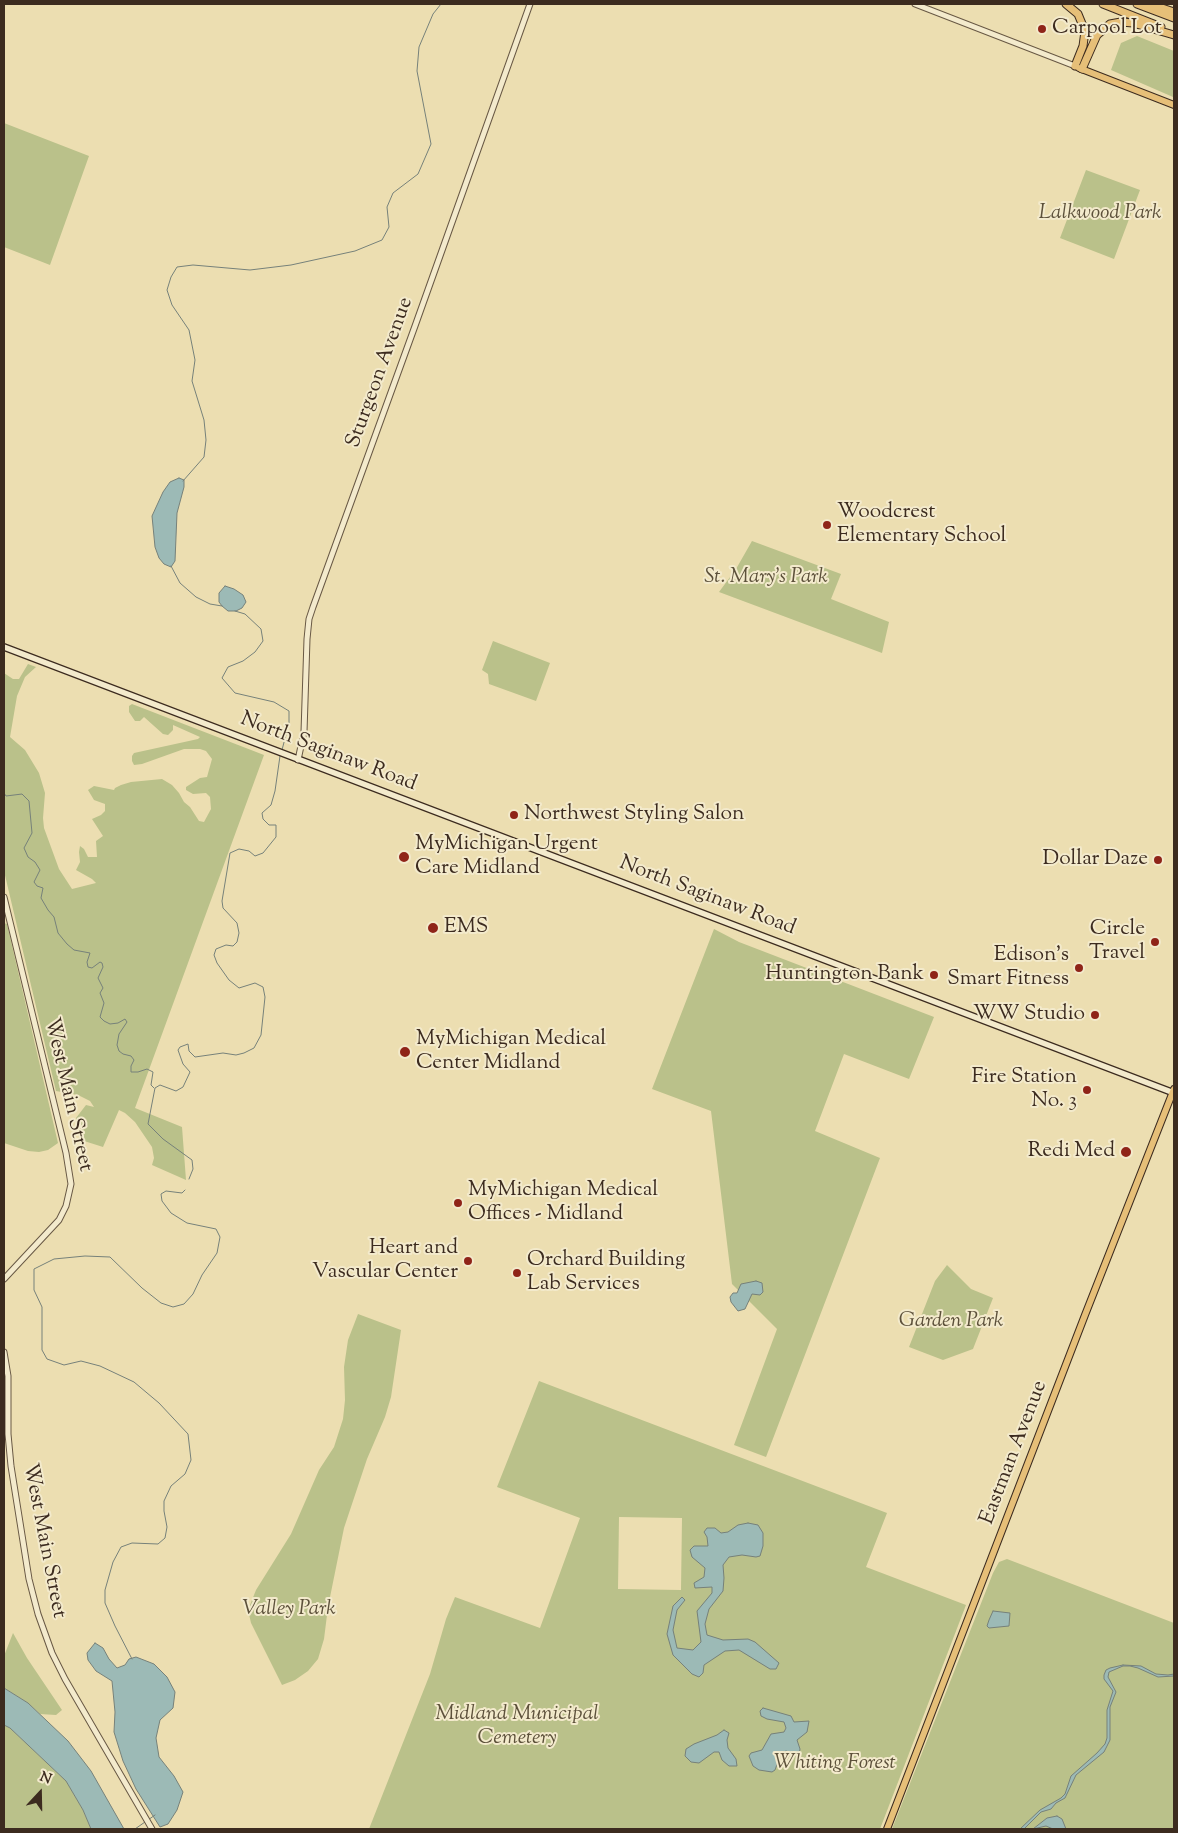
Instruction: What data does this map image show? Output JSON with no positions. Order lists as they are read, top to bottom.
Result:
{
  "streets": {
    "main road": ["North Saginaw Road", "Eastman Avenue"],
    "street": ["Sturgeon Avenue", "West Main Street"]
  },
  "crossings": [
    ["Sturgeon Avenue", "North Saginaw Road"],
    ["North Saginaw Road", "Eastman Avenue"]
  ],
  "parks": [
    "Lalkwood Park",
    "St. Mary's Park",
    "Garden Park",
    "Valley Park",
    "Midland Municipal Cemetery",
    "Whiting Forest"
  ],
  "places": [
    "Carpool Lot",
    "Woodcrest Elementary School",
    "Northwest Styling Salon",
    "MyMichigan Urgent Care Midland",
    "Dollar Daze",
    "EMS",
    "Circle Travel",
    "Edison's Smart Fitness",
    "Huntington Bank",
    "WW Studio",
    "MyMichigan Medical Center Midland",
    "Fire Station No. 3",
    "Redi Med",
    "MyMichigan Medical Offices - Midland",
    "Heart and Vascular Center",
    "Orchard Building Lab Services"
  ],
  "north": "top"
}
